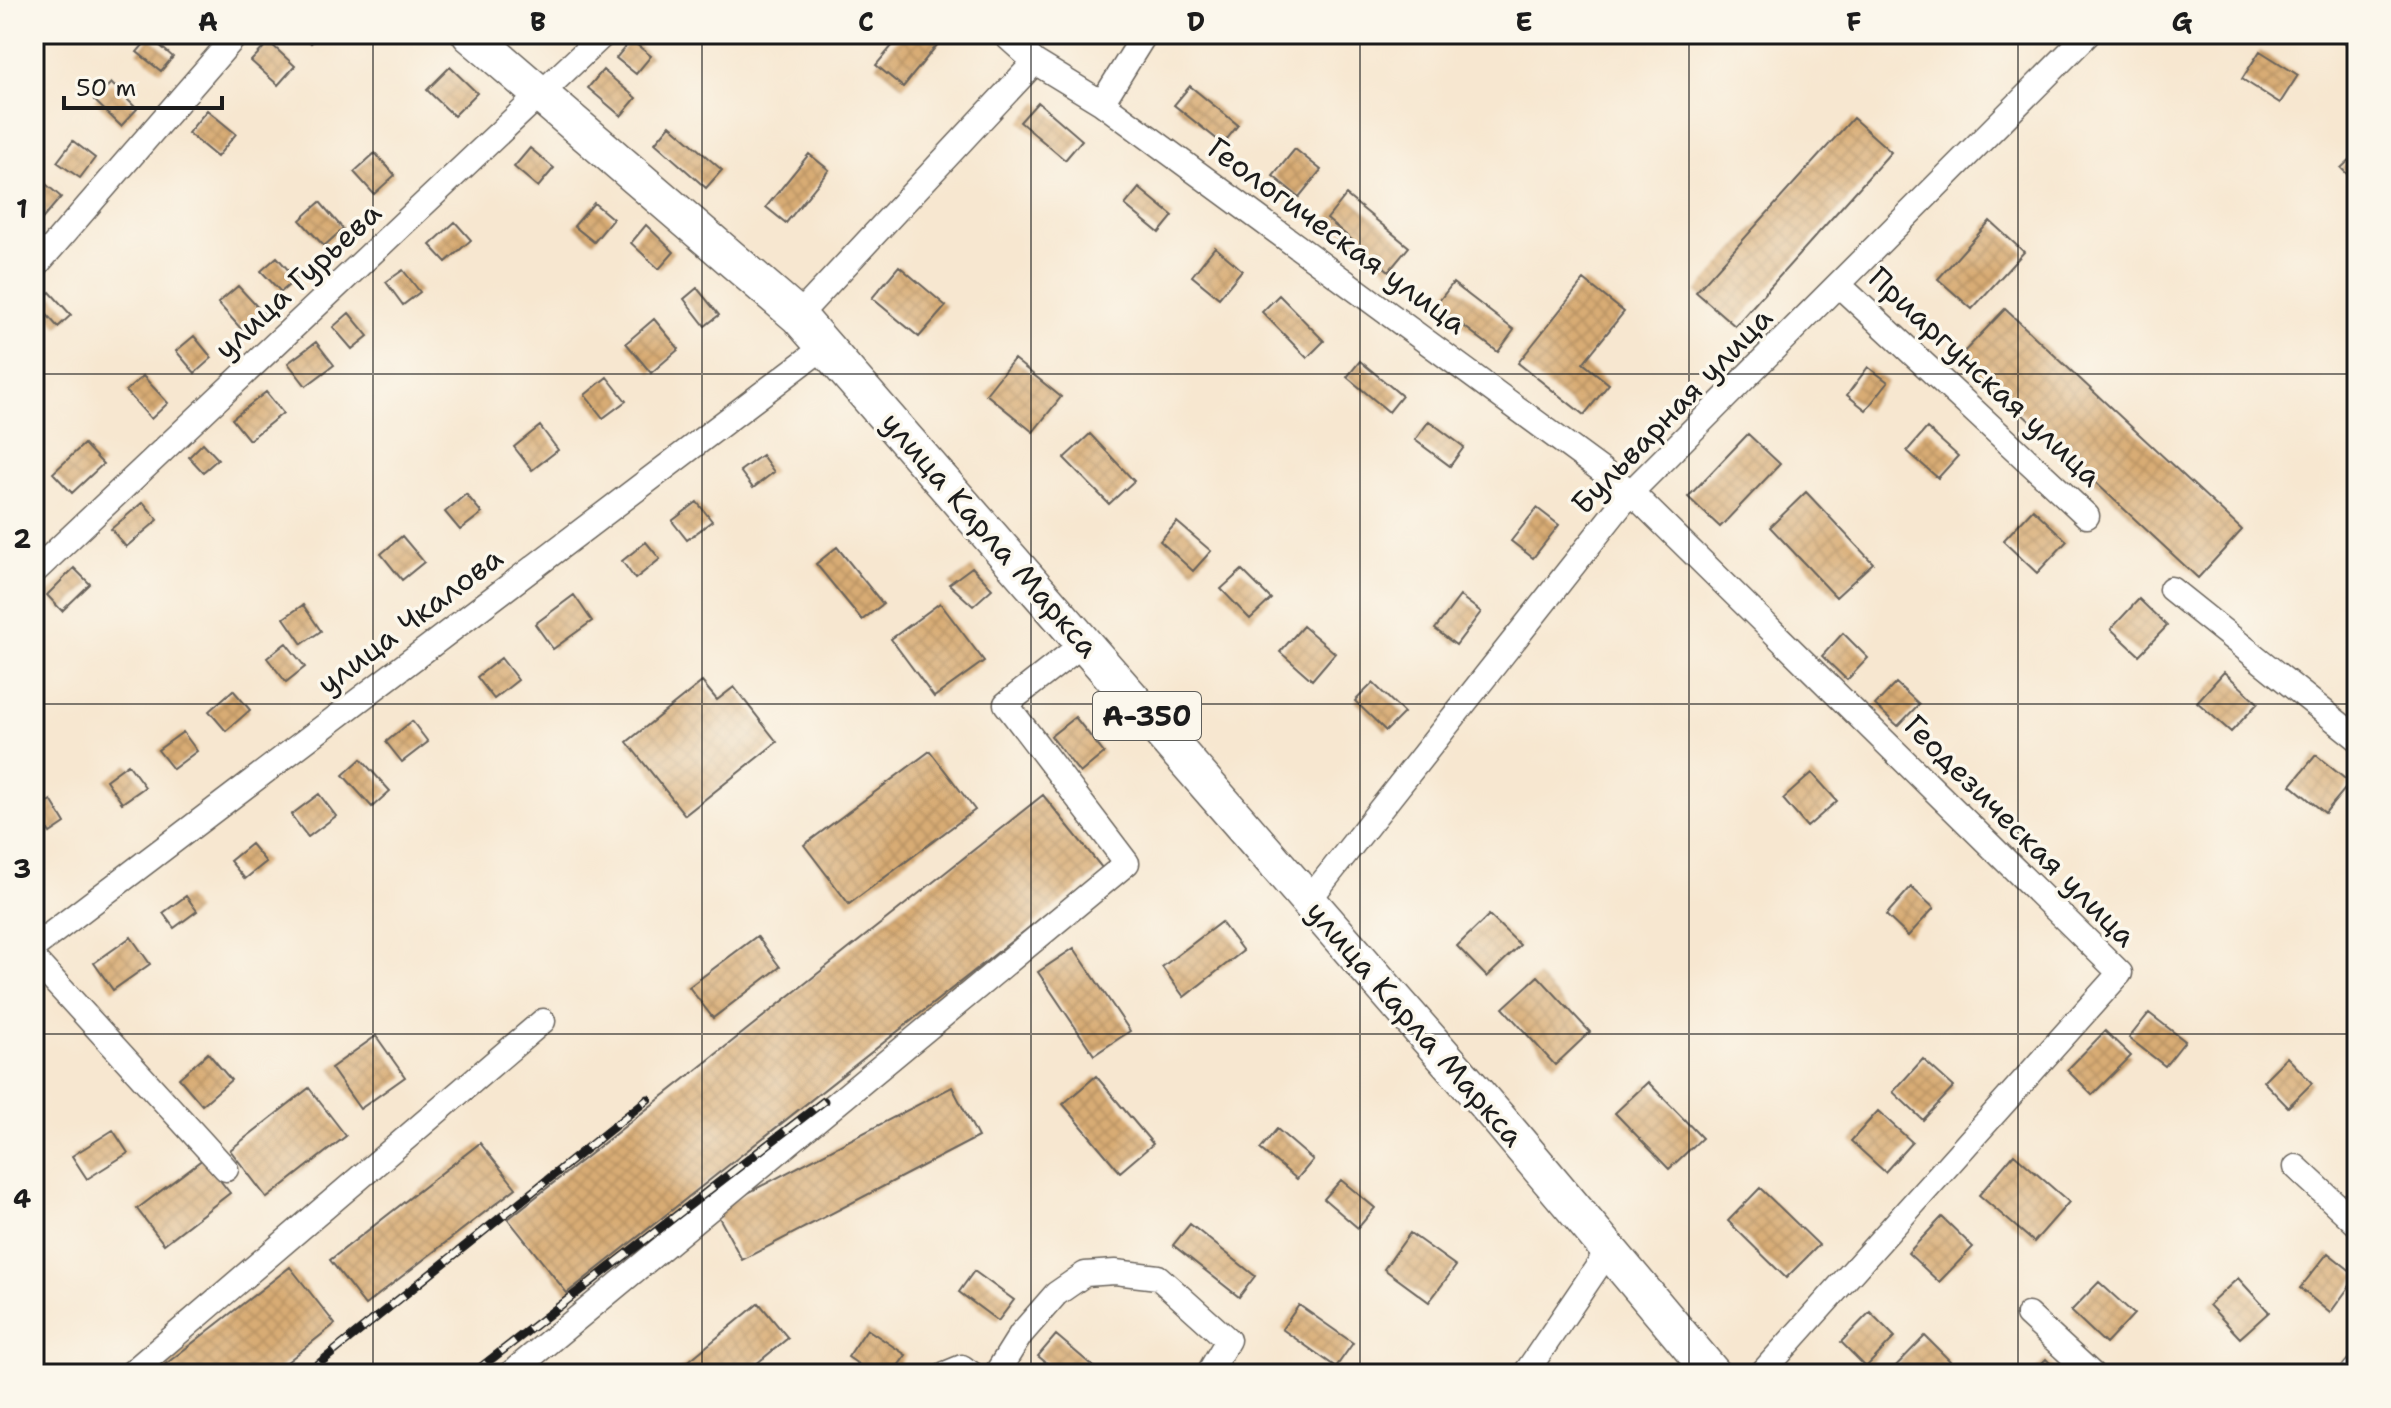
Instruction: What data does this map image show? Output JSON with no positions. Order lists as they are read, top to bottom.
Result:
{
  "streets": {
    "highway": ["улица Карла Маркса", "А-350"],
    "street": [
      "Геологическая улица",
      "улица Гурьева",
      "Приаргунская улица",
      "Бульварная улица",
      "улица Чкалова",
      "Геодезическая улица"
    ]
  },
  "crossings": [
    ["Геологическая улица", "Бульварная улица"],
    ["Геологическая улица", "Геодезическая улица"],
    ["улица Гурьева", "улица Карла Маркса"],
    ["Приаргунская улица", "Бульварная улица"],
    ["Бульварная улица", "улица Карла Маркса"],
    ["Бульварная улица", "Геодезическая улица"],
    ["улица Карла Маркса", "улица Чкалова"]
  ],
  "scale_bar": "50 m",
  "grid": {
    "columns": [
      "A",
      "B",
      "C",
      "D",
      "E",
      "F",
      "G"
    ],
    "rows": [
      "1",
      "2",
      "3",
      "4"
    ]
  }
}
